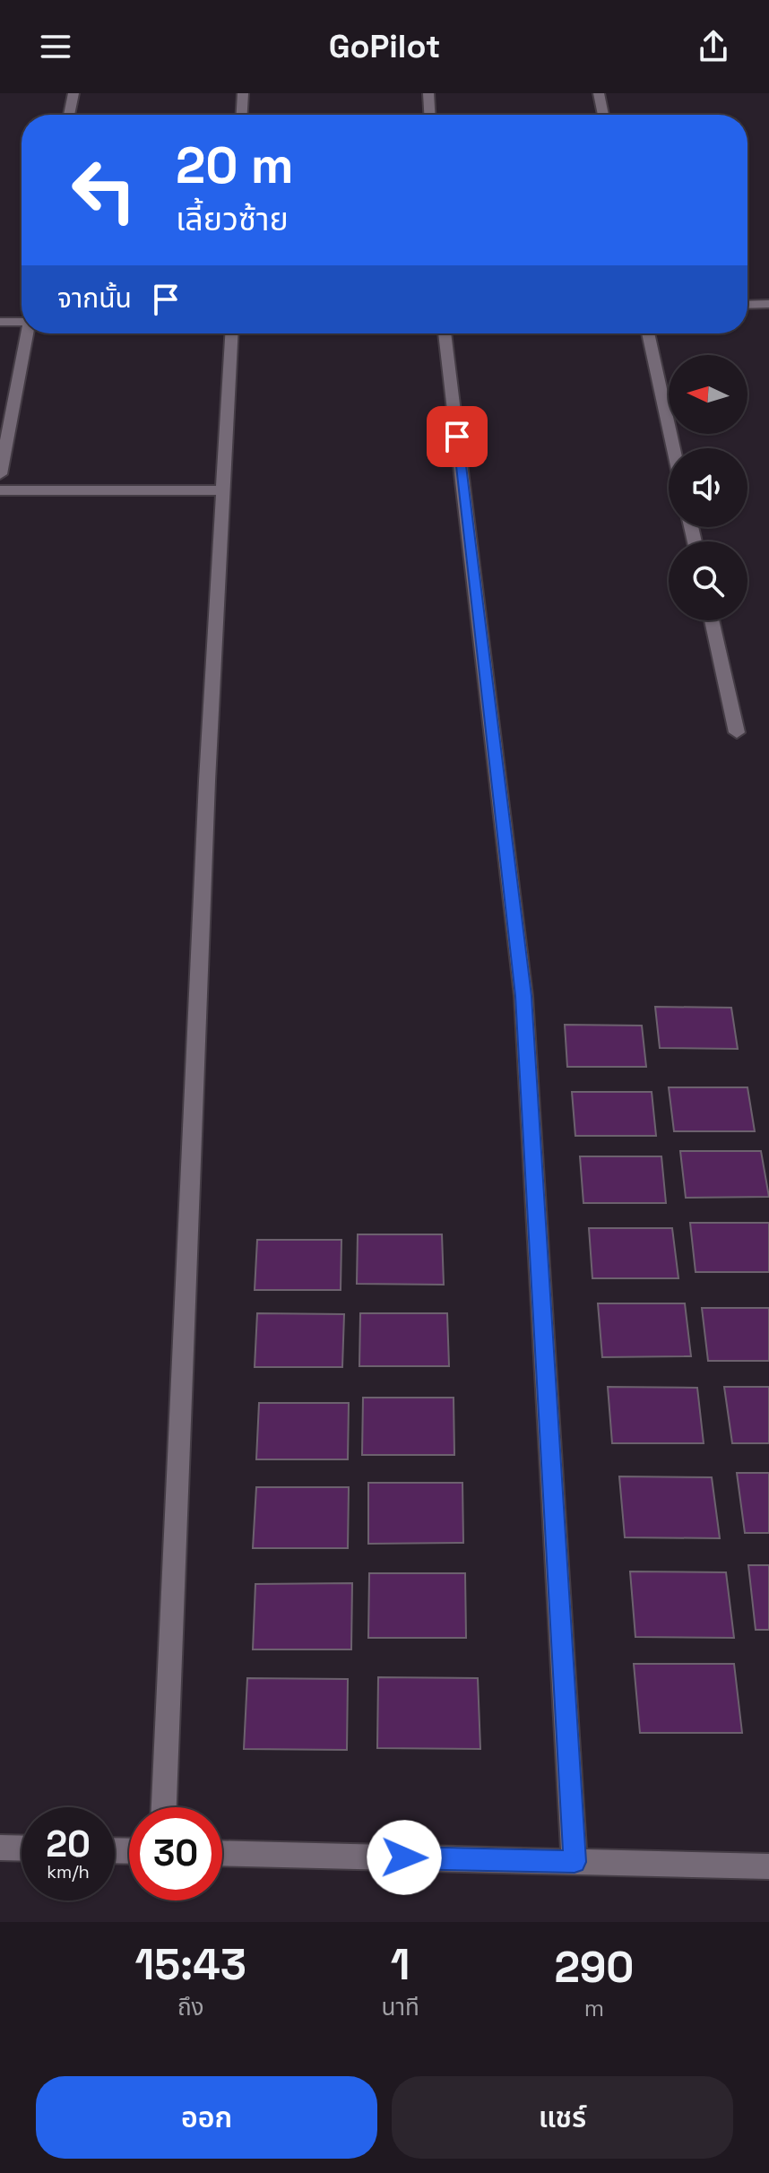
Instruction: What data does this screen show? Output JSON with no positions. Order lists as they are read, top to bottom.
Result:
{
  "north": "left",
  "page": {
    "header": "GoPilot",
    "turn": ["20 m", "เลี้ยวซ้าย"],
    "then": "จากนั้น",
    "speed": "20 km/h",
    "limit": "30",
    "eta": [
      "15:43",
      "ถึง",
      "1",
      "นาที",
      "290",
      "m"
    ],
    "buttons": ["ออก", "แชร์"]
  }
}
